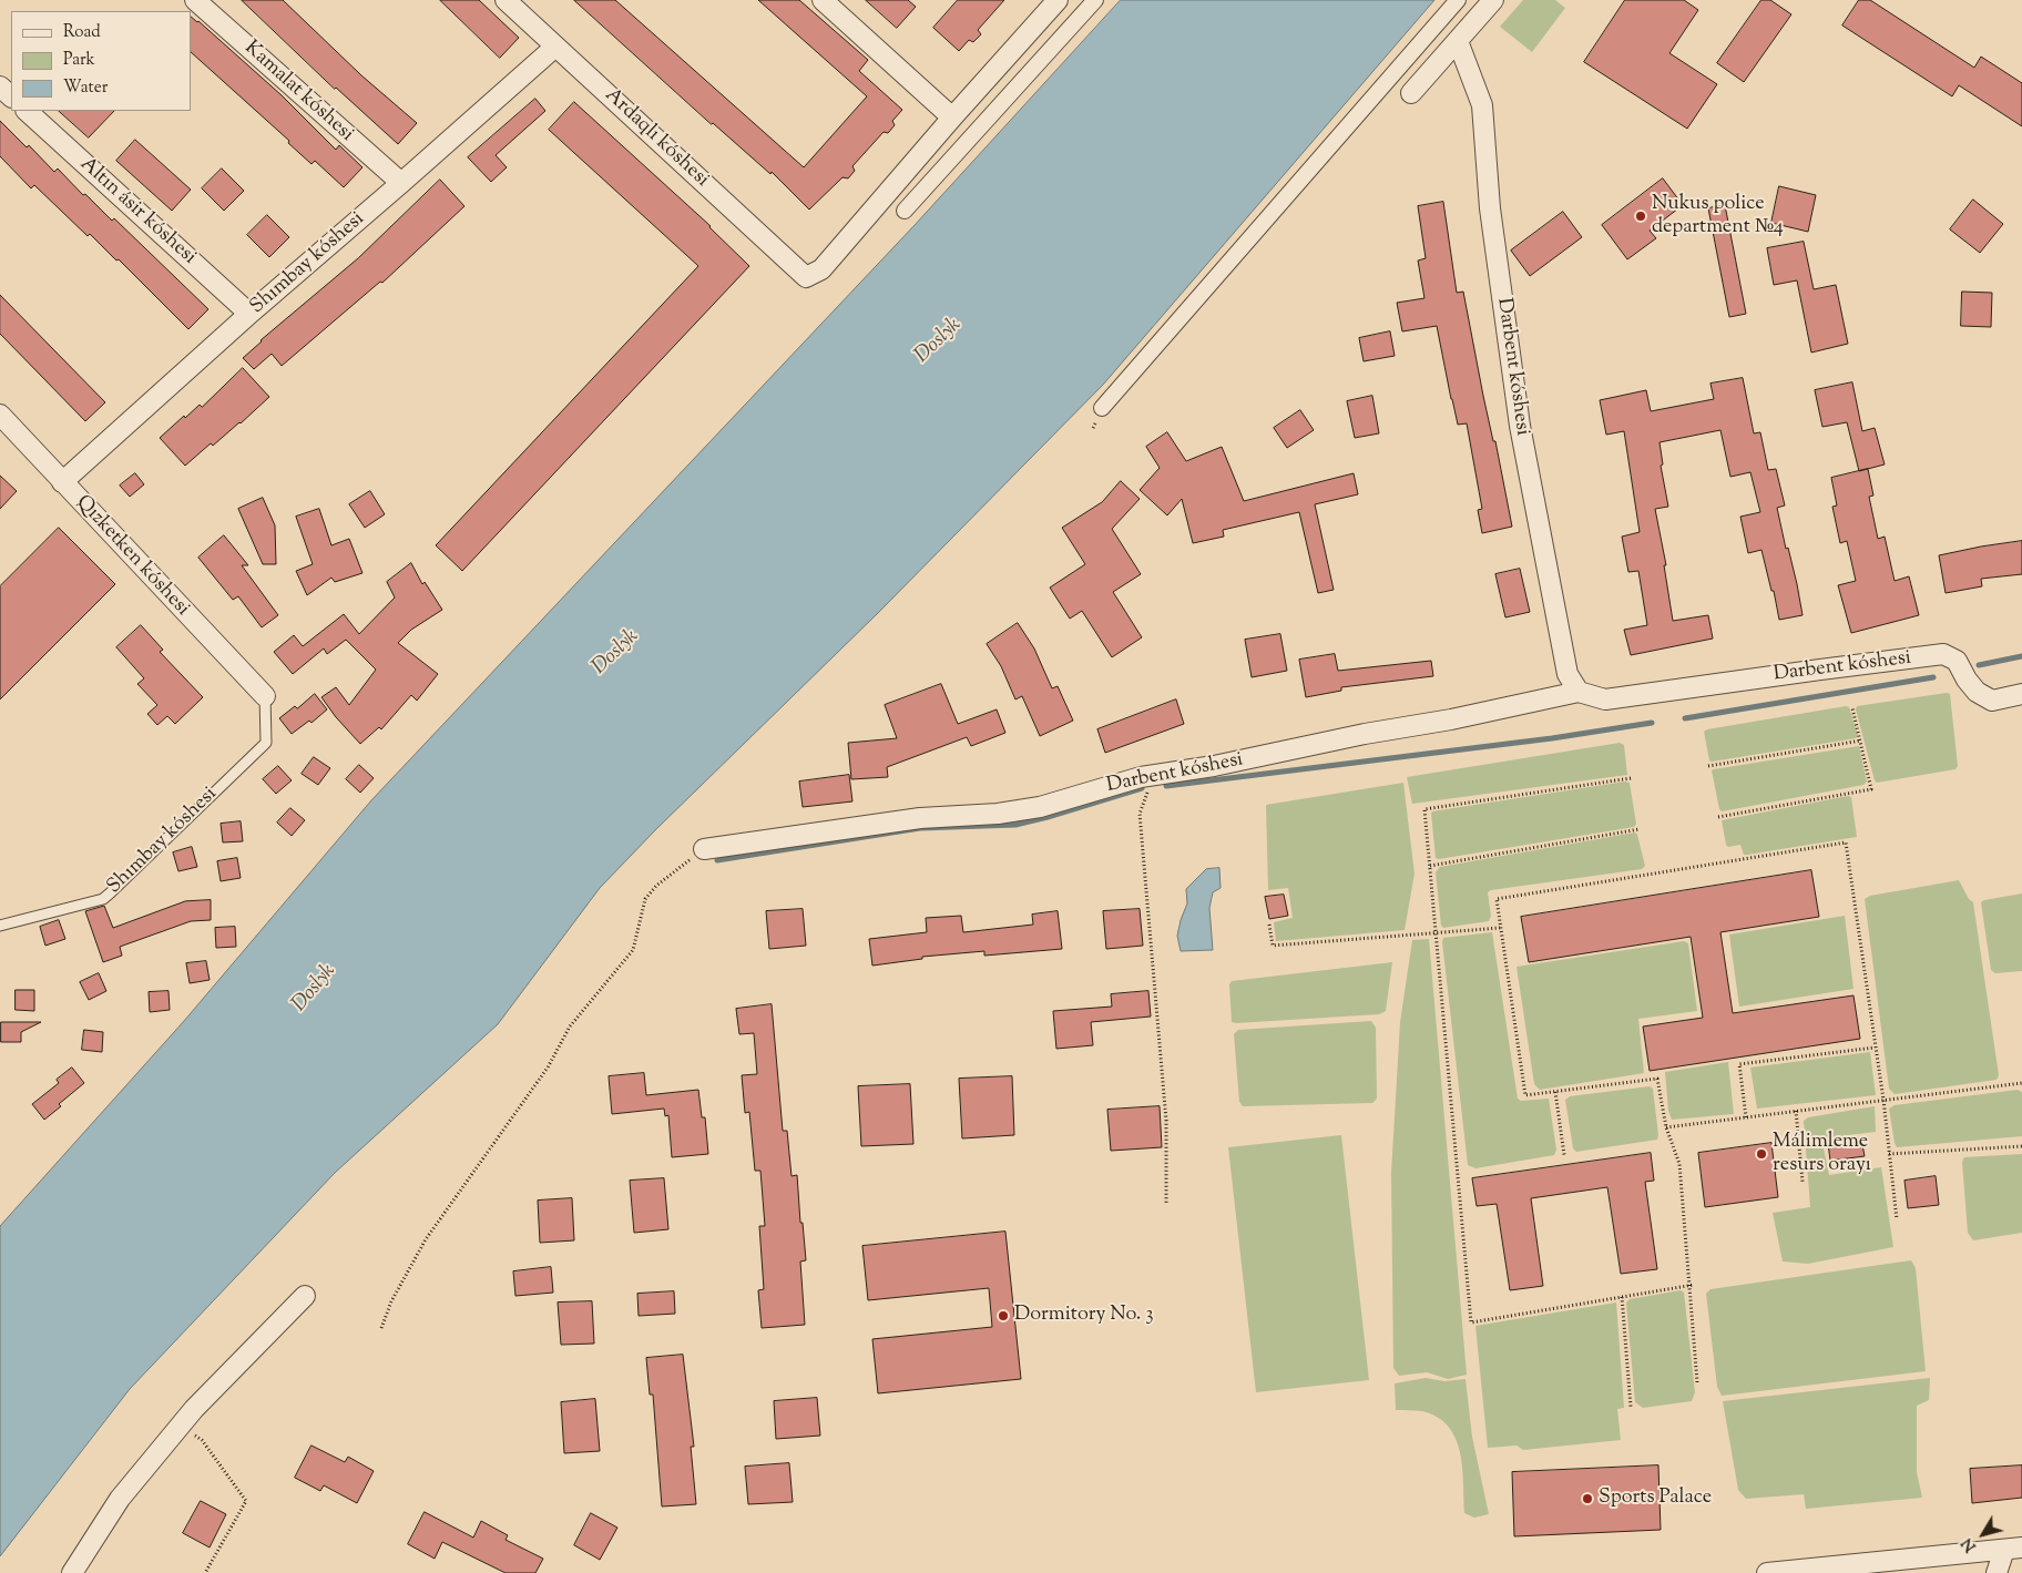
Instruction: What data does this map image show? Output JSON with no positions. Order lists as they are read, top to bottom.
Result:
{
  "streets": {
    "street": [
      "Kamalat kóshesi",
      "Ardaqlı kóshesi",
      "Altın ásir kóshesi",
      "Shımbay kóshesi",
      "Darbent kóshesi",
      "Qızketken kóshesi"
    ]
  },
  "crossings": [
    ["Kamalat kóshesi", "Shımbay kóshesi"],
    ["Ardaqlı kóshesi", "Shımbay kóshesi"],
    ["Altın ásir kóshesi", "Shımbay kóshesi"],
    ["Shımbay kóshesi", "Qızketken kóshesi"]
  ],
  "water": ["Doslyk"],
  "places": [
    "Nukus police department №4",
    "Málimleme resurs orayı",
    "Dormitory No. 3",
    "Sports Palace"
  ],
  "legend": ["Road", "Park", "Water"],
  "north": "bottom left"
}
